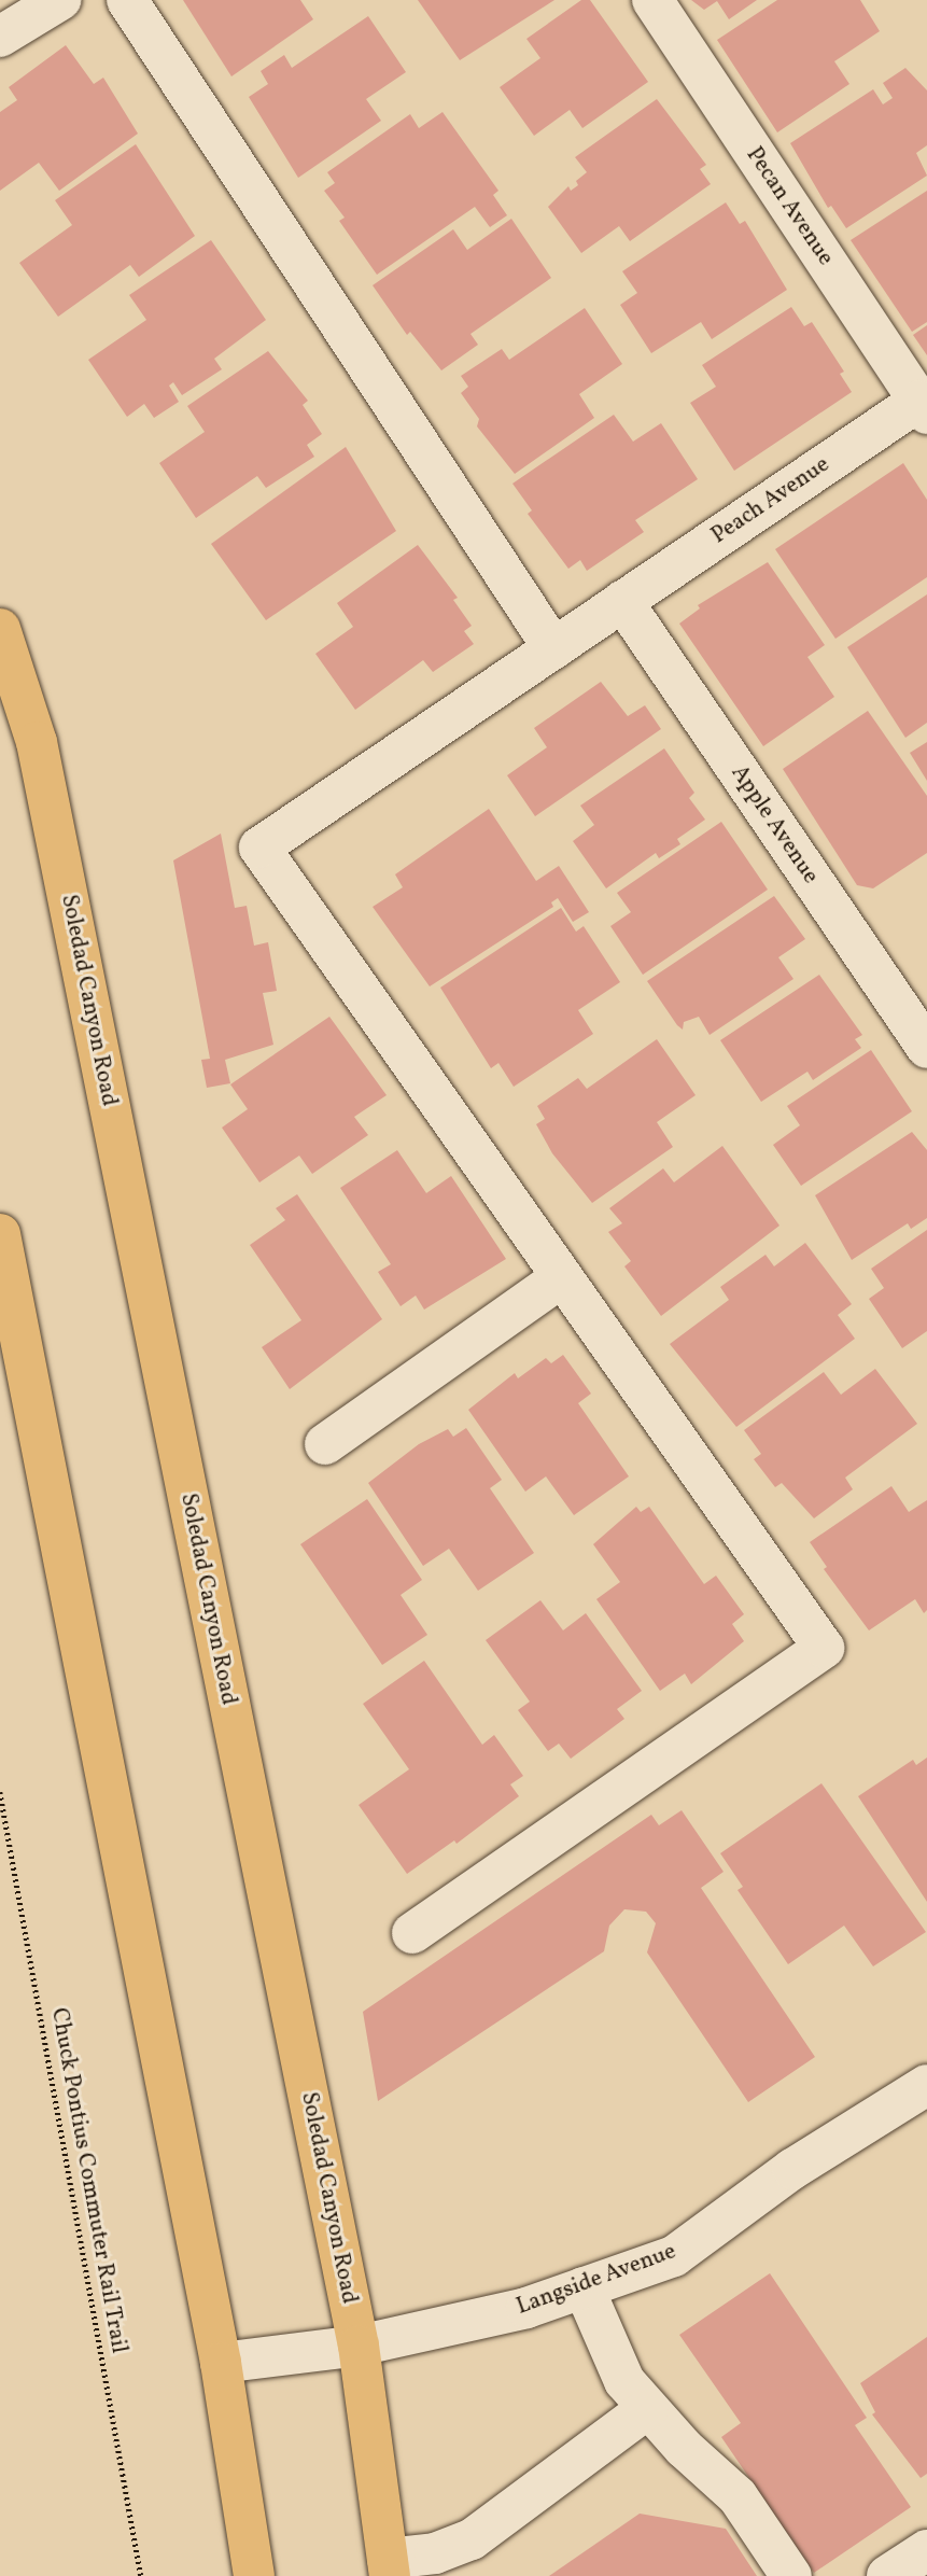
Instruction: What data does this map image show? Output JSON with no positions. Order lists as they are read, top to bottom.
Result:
{
  "streets": {
    "main road": ["Soledad Canyon Road"],
    "street": [
      "Pecan Avenue",
      "Peach Avenue",
      "Apple Avenue",
      "Langside Avenue"
    ],
    "path": ["Chuck Pontius Commuter Rail Trail"]
  },
  "crossings": [
    ["Pecan Avenue", "Peach Avenue"],
    ["Peach Avenue", "Apple Avenue"],
    ["Soledad Canyon Road", "Langside Avenue"]
  ]
}
